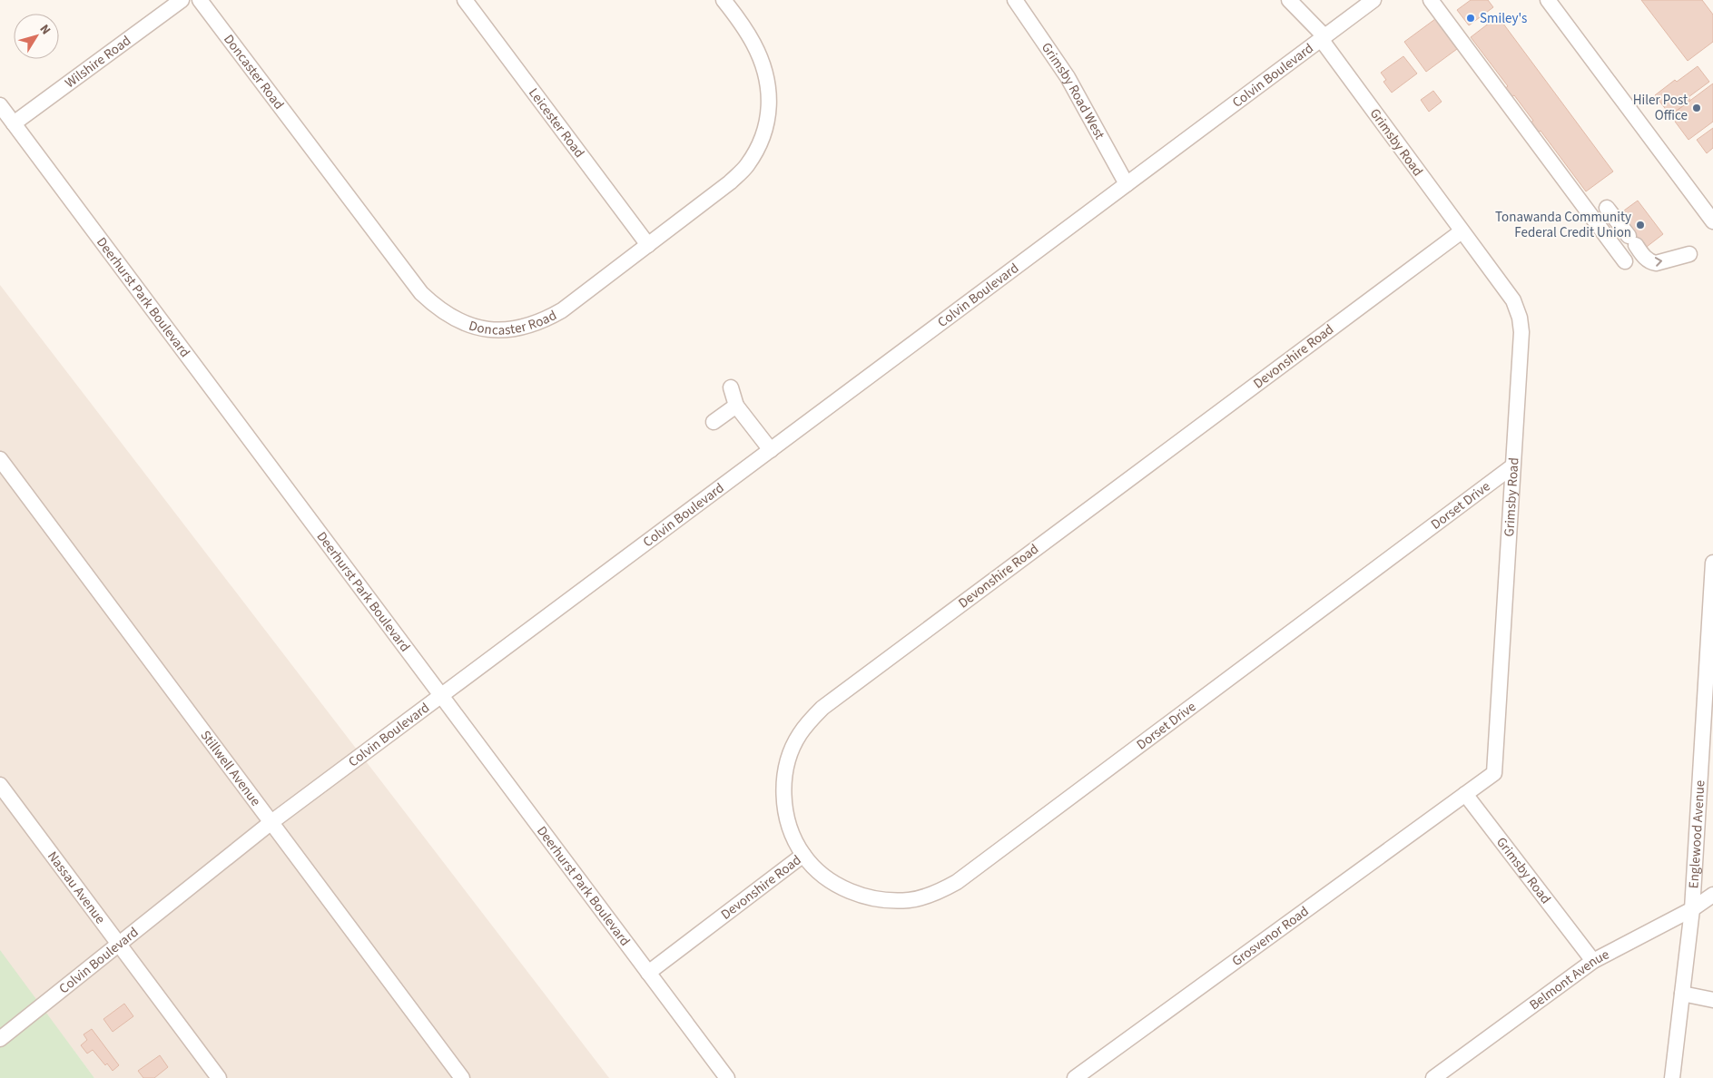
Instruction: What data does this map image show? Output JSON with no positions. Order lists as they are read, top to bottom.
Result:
{
  "streets": {
    "street": [
      "Wilshire Road",
      "Doncaster Road",
      "Colvin Boulevard",
      "Grimsby Road West",
      "Leicester Road",
      "Grimsby Road",
      "Deerhurst Park Boulevard",
      "Devonshire Road",
      "Dorset Drive",
      "Stillwell Avenue",
      "Englewood Avenue",
      "Nassau Avenue",
      "Grosvenor Road",
      "Belmont Avenue"
    ]
  },
  "crossings": [
    ["Wilshire Road", "Deerhurst Park Boulevard"],
    ["Doncaster Road", "Leicester Road"],
    ["Colvin Boulevard", "Grimsby Road West"],
    ["Colvin Boulevard", "Grimsby Road"],
    ["Colvin Boulevard", "Deerhurst Park Boulevard"],
    ["Colvin Boulevard", "Stillwell Avenue"],
    ["Colvin Boulevard", "Nassau Avenue"],
    ["Grimsby Road", "Devonshire Road"],
    ["Grimsby Road", "Dorset Drive"],
    ["Grimsby Road", "Grosvenor Road"],
    ["Grimsby Road", "Belmont Avenue"],
    ["Deerhurst Park Boulevard", "Devonshire Road"],
    ["Devonshire Road", "Dorset Drive"],
    ["Englewood Avenue", "Belmont Avenue"]
  ],
  "places": ["Smiley's", "Hiler Post Office", "Tonawanda Community Federal Credit Union"],
  "north": "top right"
}
